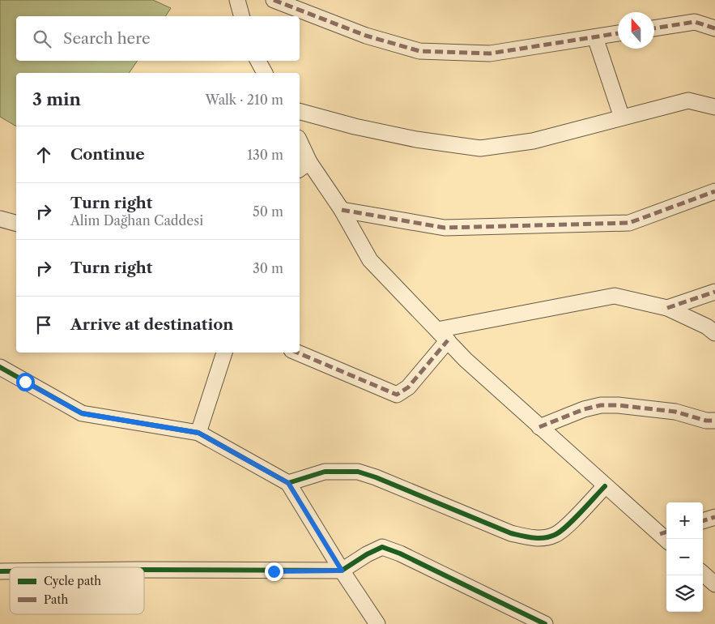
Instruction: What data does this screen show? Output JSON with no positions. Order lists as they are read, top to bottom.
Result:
{
  "legend": ["Cycle path", "Path"],
  "north": "top",
  "page": {
    "search": "Search here",
    "heading": ["3 min", "Walk · 210 m"],
    "list": [
      ["Continue", "130 m"],
      ["Turn right", "Alim Dağhan Caddesi", "50 m"],
      ["Turn right", "30 m"],
      "Arrive at destination"
    ],
    "map_buttons": ["+", "−"]
  }
}
